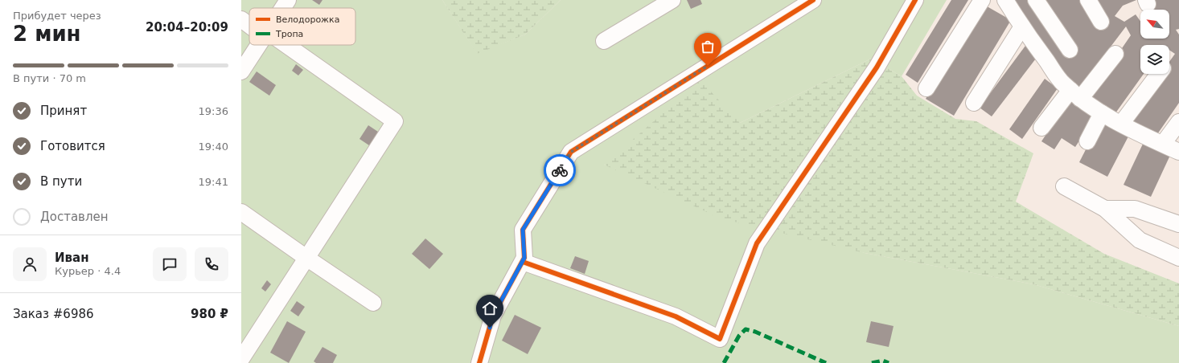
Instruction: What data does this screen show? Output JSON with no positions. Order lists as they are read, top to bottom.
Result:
{
  "legend": ["Велодорожка", "Тропа"],
  "north": "top left",
  "page": {
    "heading": ["2 мин", "Прибудет через", "20:04–20:09"],
    "panel": [
      "Иван",
      "Курьер · 4.4",
      "Заказ #6986",
      "980 ₽"
    ],
    "bar": "В пути · 70 m",
    "list": [
      ["Принят", "19:36"],
      ["Готовится", "19:40"],
      ["В пути", "19:41"],
      "Доставлен"
    ]
  }
}
